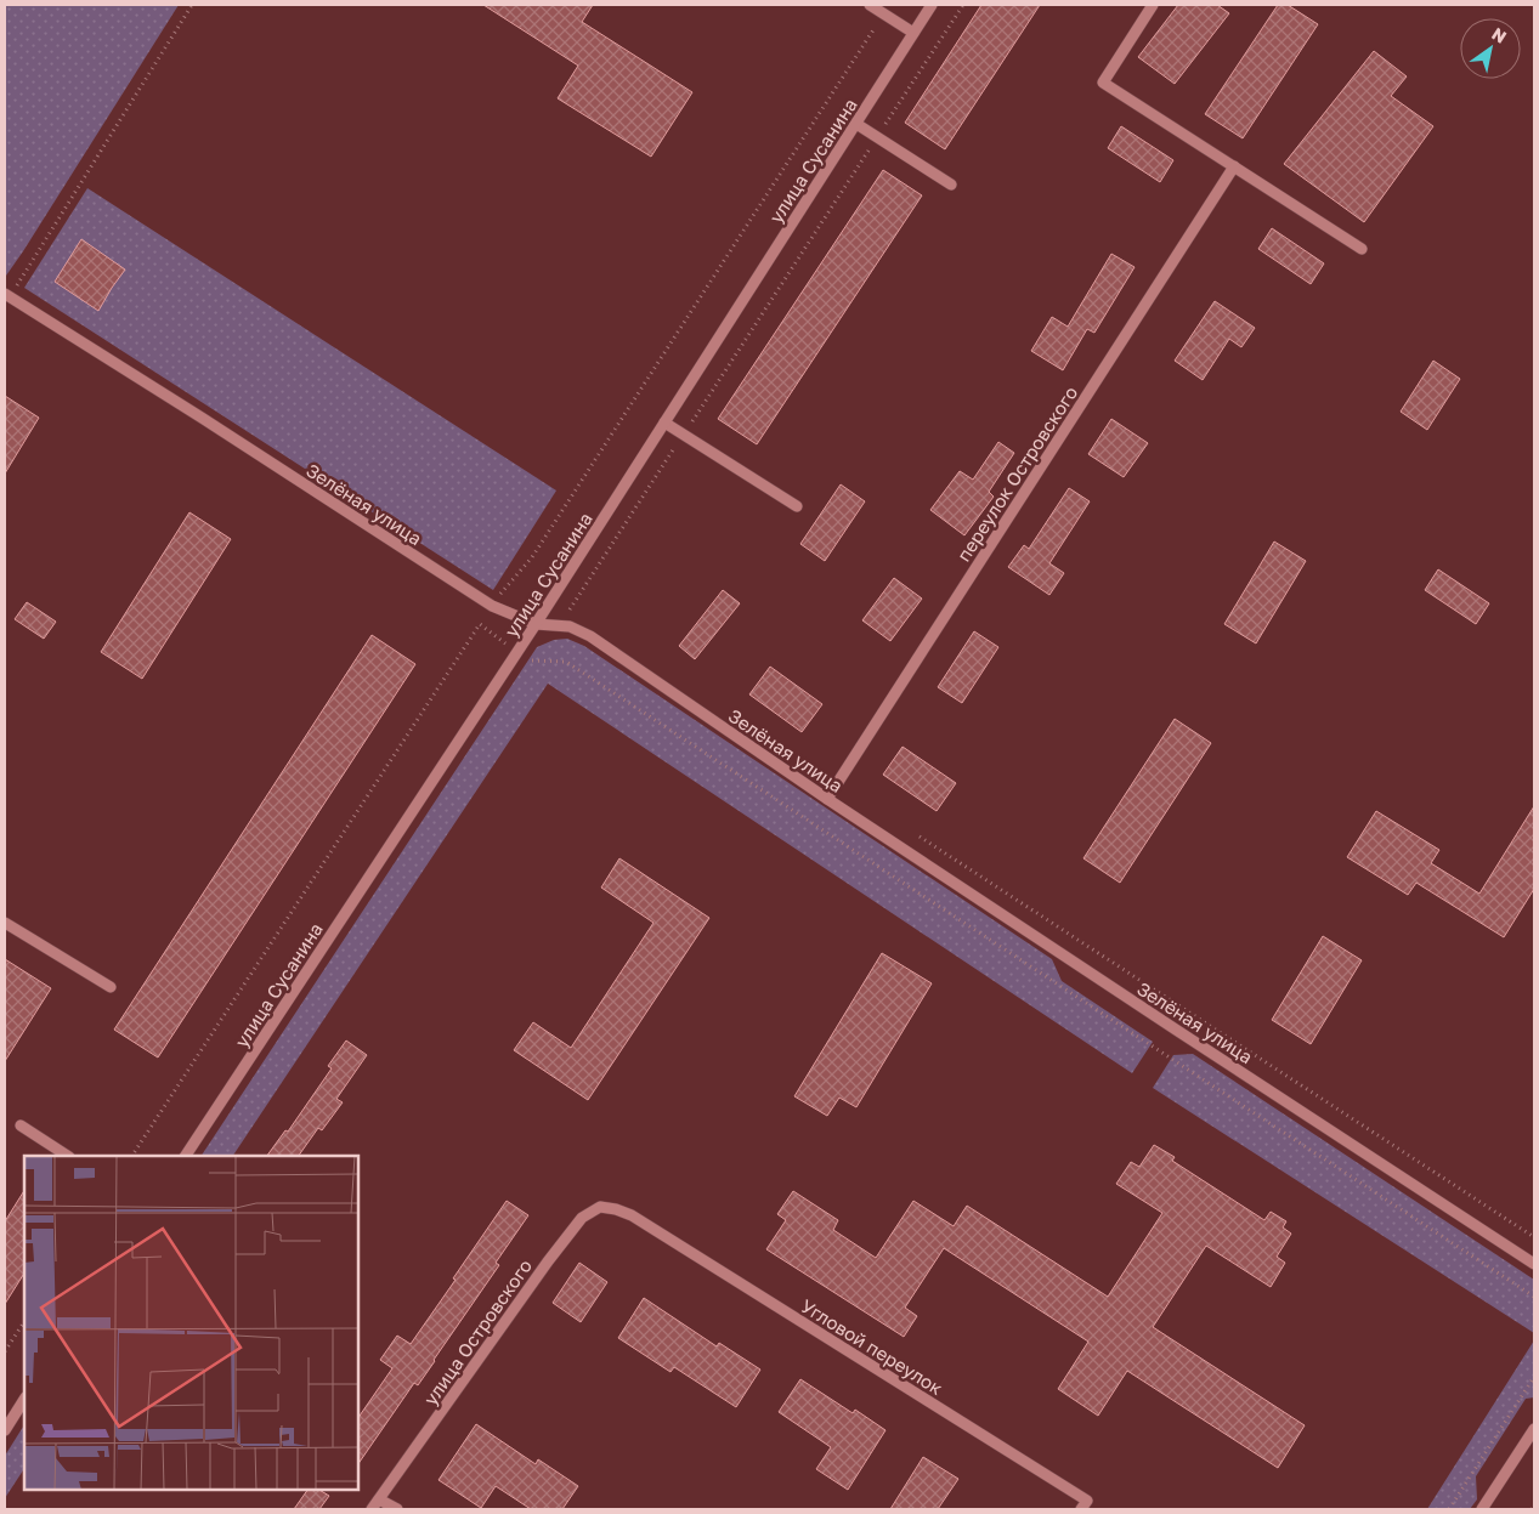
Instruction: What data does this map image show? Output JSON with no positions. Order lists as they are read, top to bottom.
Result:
{
  "streets": {
    "street": [
      "улица Сусанина",
      "переулок Островского",
      "Зелёная улица",
      "улица Островского",
      "Угловой переулок"
    ]
  },
  "crossings": [
    ["улица Сусанина", "Зелёная улица"],
    ["переулок Островского", "Зелёная улица"],
    ["улица Островского", "Угловой переулок"]
  ],
  "north": "top right"
}
